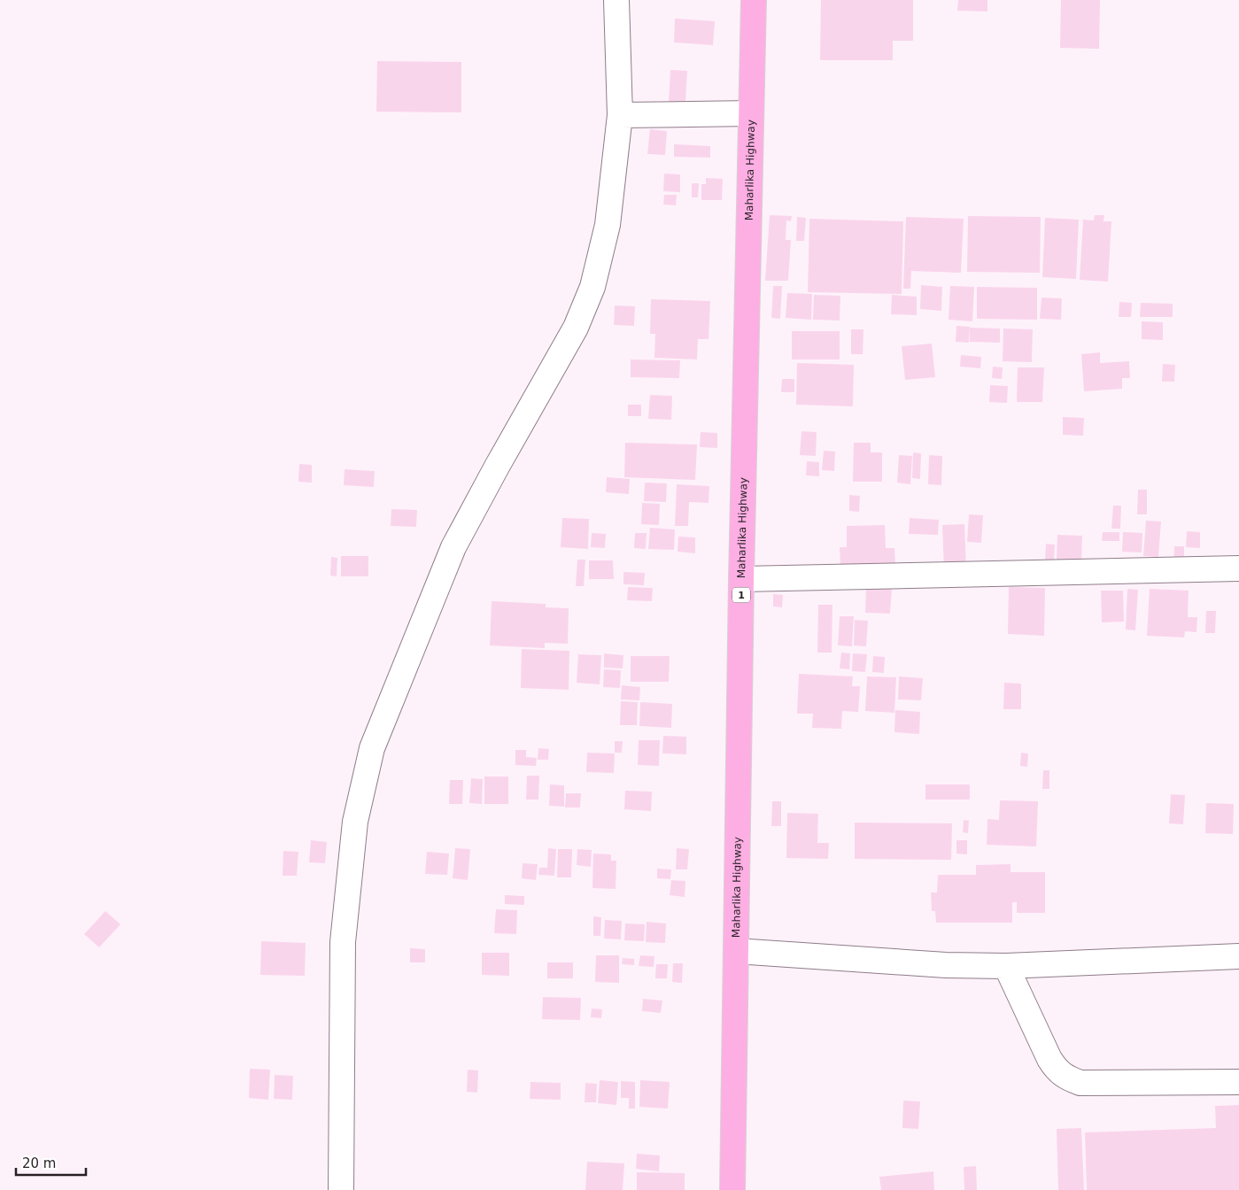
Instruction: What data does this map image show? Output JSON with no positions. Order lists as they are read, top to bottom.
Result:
{
  "streets": {
    "highway": ["Maharlika Highway", "1"]
  },
  "scale_bar": "20 m"
}
